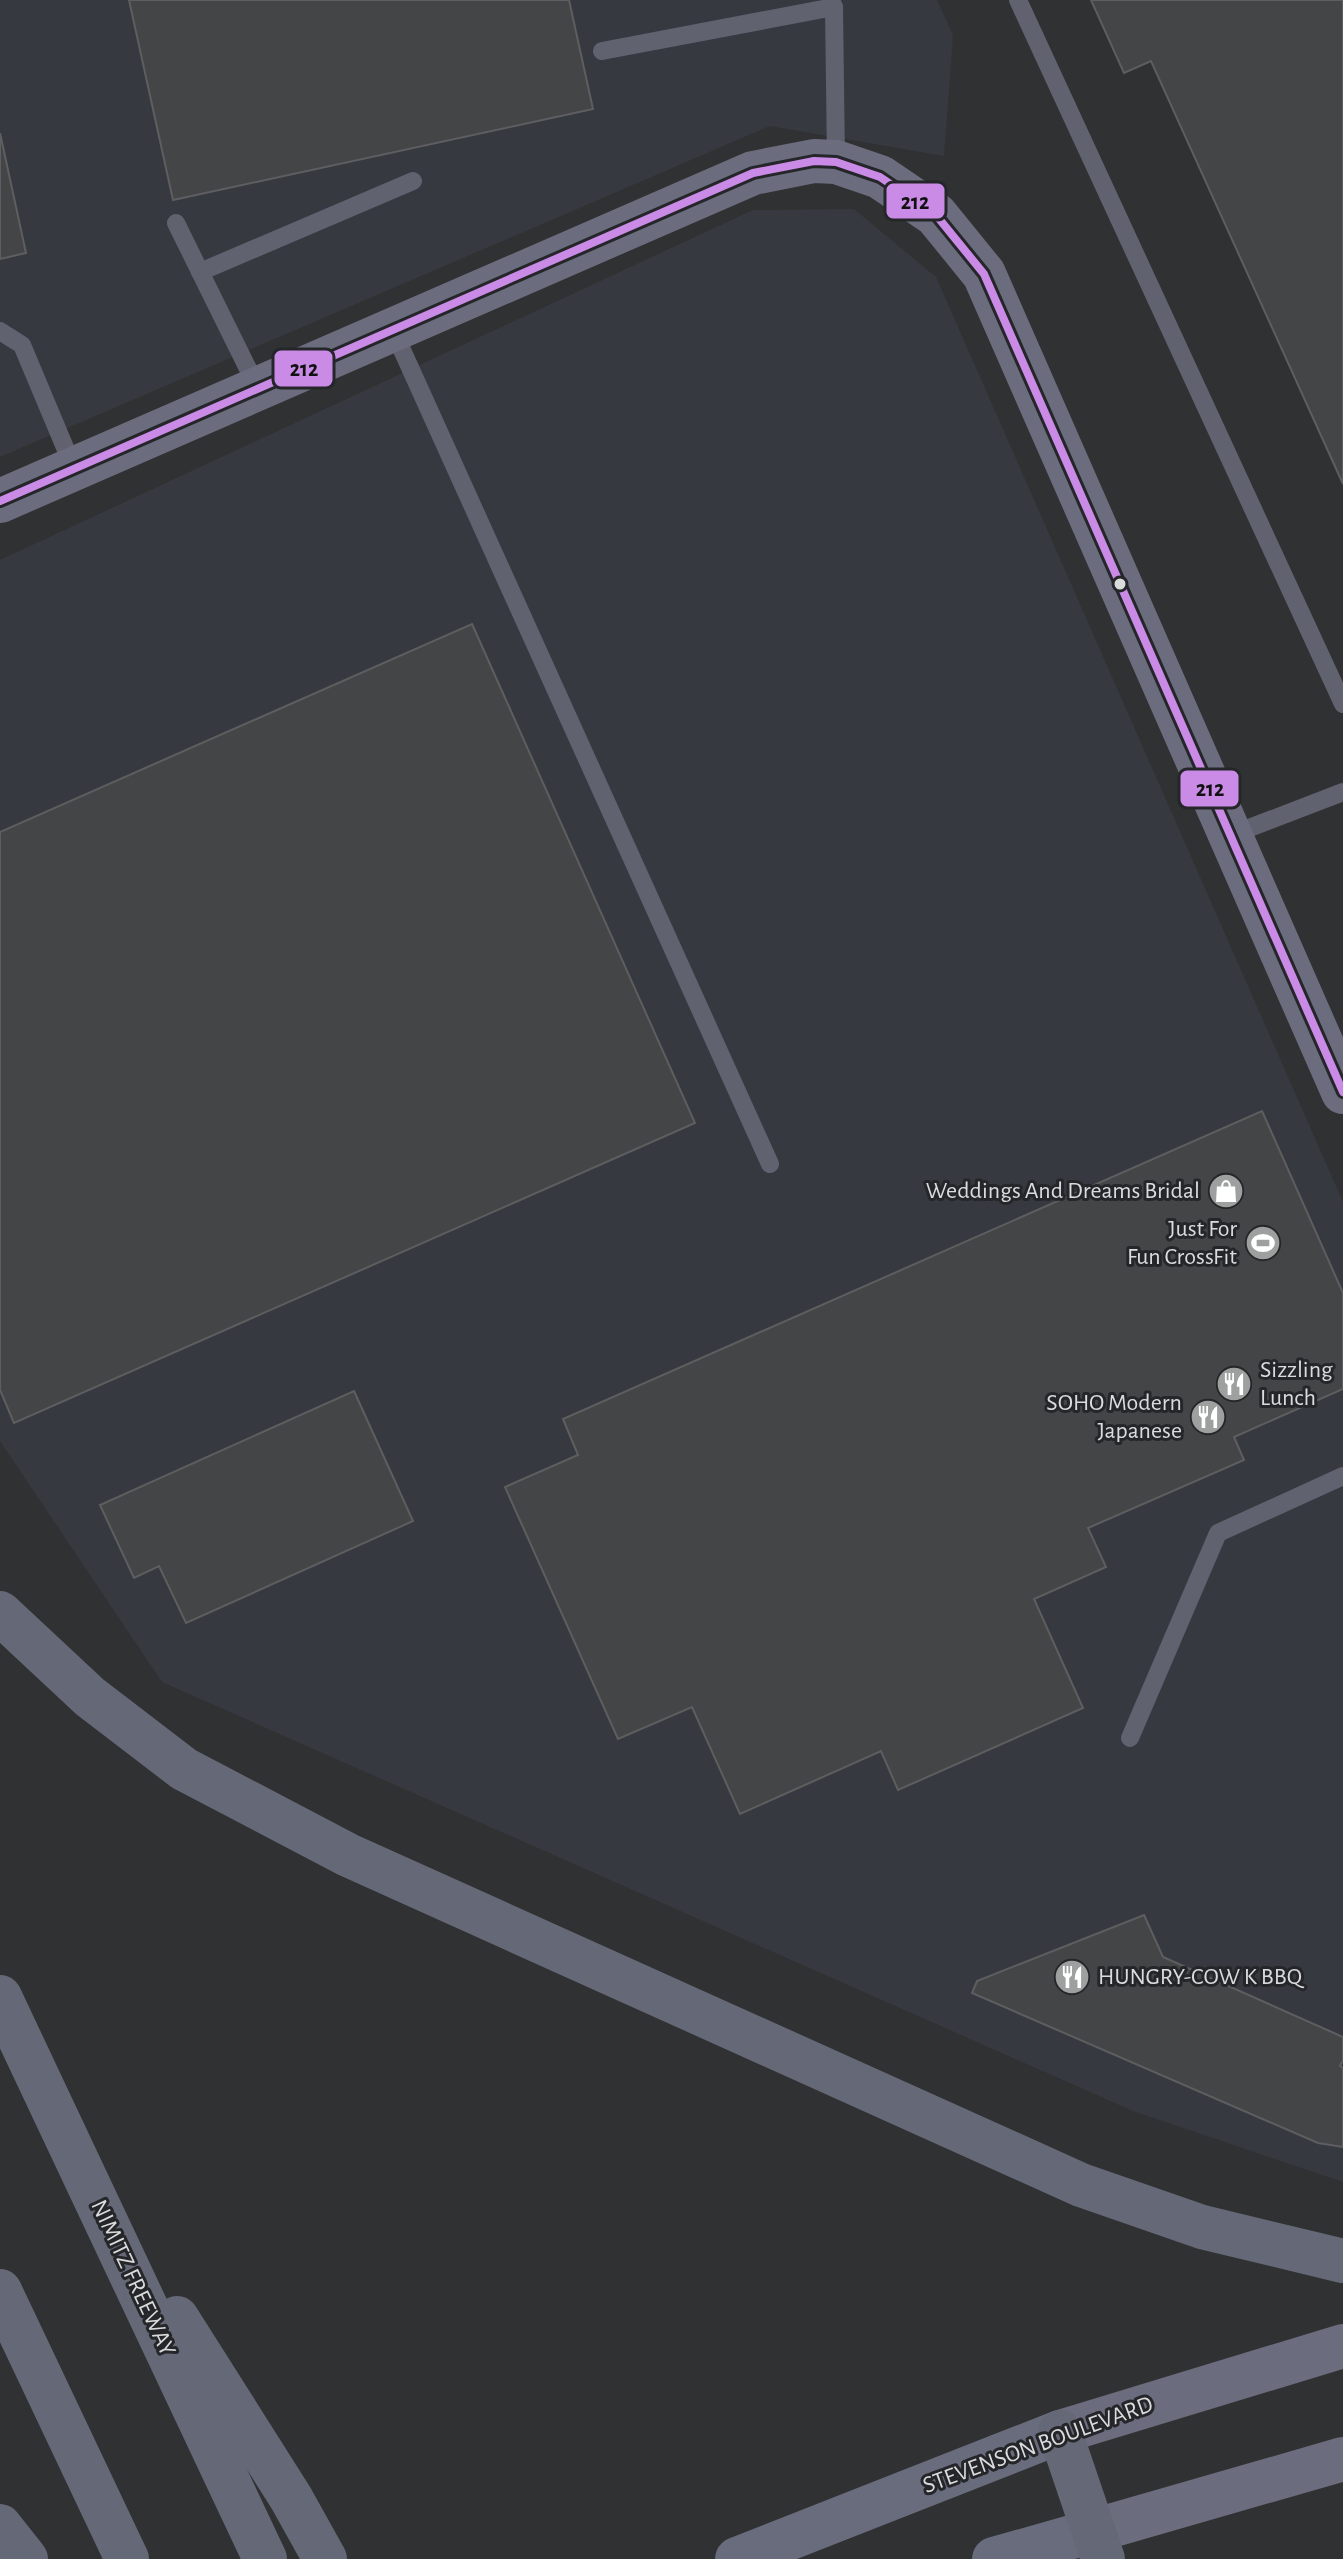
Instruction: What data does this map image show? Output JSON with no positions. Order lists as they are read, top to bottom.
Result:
{
  "streets": {
    "highway": ["NIMITZ FREEWAY"],
    "main road": ["STEVENSON BOULEVARD"]
  },
  "places": {
    "shop": ["Weddings And Dreams Bridal"],
    "sports": ["Just For Fun CrossFit"],
    "restaurant": ["Sizzling Lunch", "SOHO Modern Japanese", "HUNGRY-COW K BBQ"]
  },
  "lines": ["transit line 212"]
}
